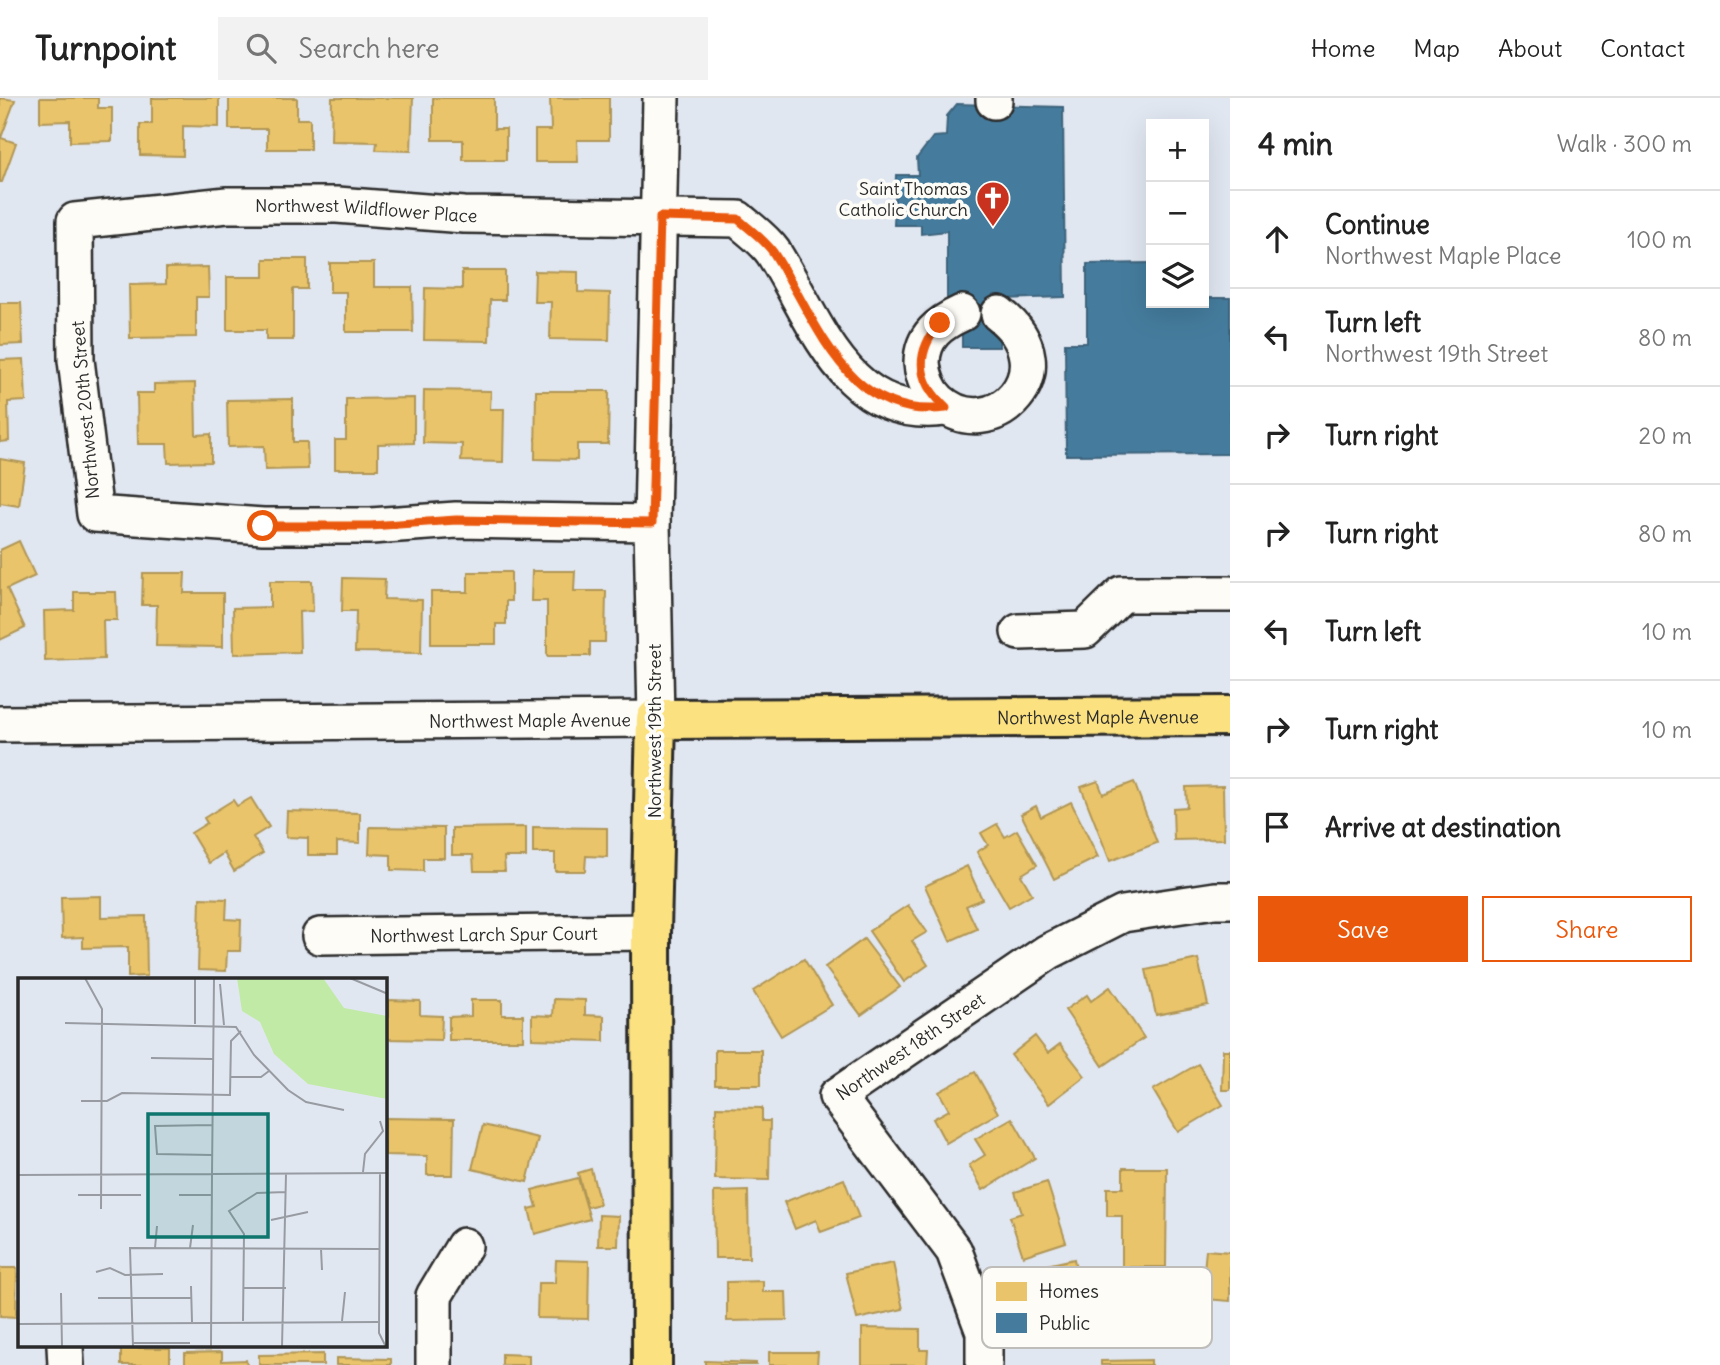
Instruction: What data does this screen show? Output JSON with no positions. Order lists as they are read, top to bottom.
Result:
{
  "streets": {
    "main road": ["Northwest Maple Avenue", "Northwest 19th Street"],
    "street": [
      "Northwest Wildflower Place",
      "Northwest 20th Street",
      "Northwest Larch Spur Court",
      "Northwest 18th Street"
    ]
  },
  "crossings": [
    ["Northwest Wildflower Place", "Northwest 20th Street"],
    ["Northwest Wildflower Place", "Northwest 19th Street"],
    ["Northwest 20th Street", "Northwest 19th Street"],
    ["Northwest Maple Avenue", "Northwest 19th Street"],
    ["Northwest 19th Street", "Northwest Larch Spur Court"]
  ],
  "places": {
    "church": ["Saint Thomas Catholic Church"]
  },
  "legend": ["Homes", "Public"],
  "page": {
    "header": "Turnpoint",
    "search": "Search here",
    "nav": [
      "Home",
      "Map",
      "About",
      "Contact"
    ],
    "heading": ["4 min", "Walk · 300 m"],
    "map_buttons": ["+", "−"],
    "list": [
      ["Continue", "Northwest Maple Place", "100 m"],
      ["Turn left", "Northwest 19th Street", "80 m"],
      ["Turn right", "20 m"],
      ["Turn right", "80 m"],
      ["Turn left", "10 m"],
      ["Turn right", "10 m"],
      "Arrive at destination"
    ],
    "buttons": ["Save", "Share"]
  }
}
